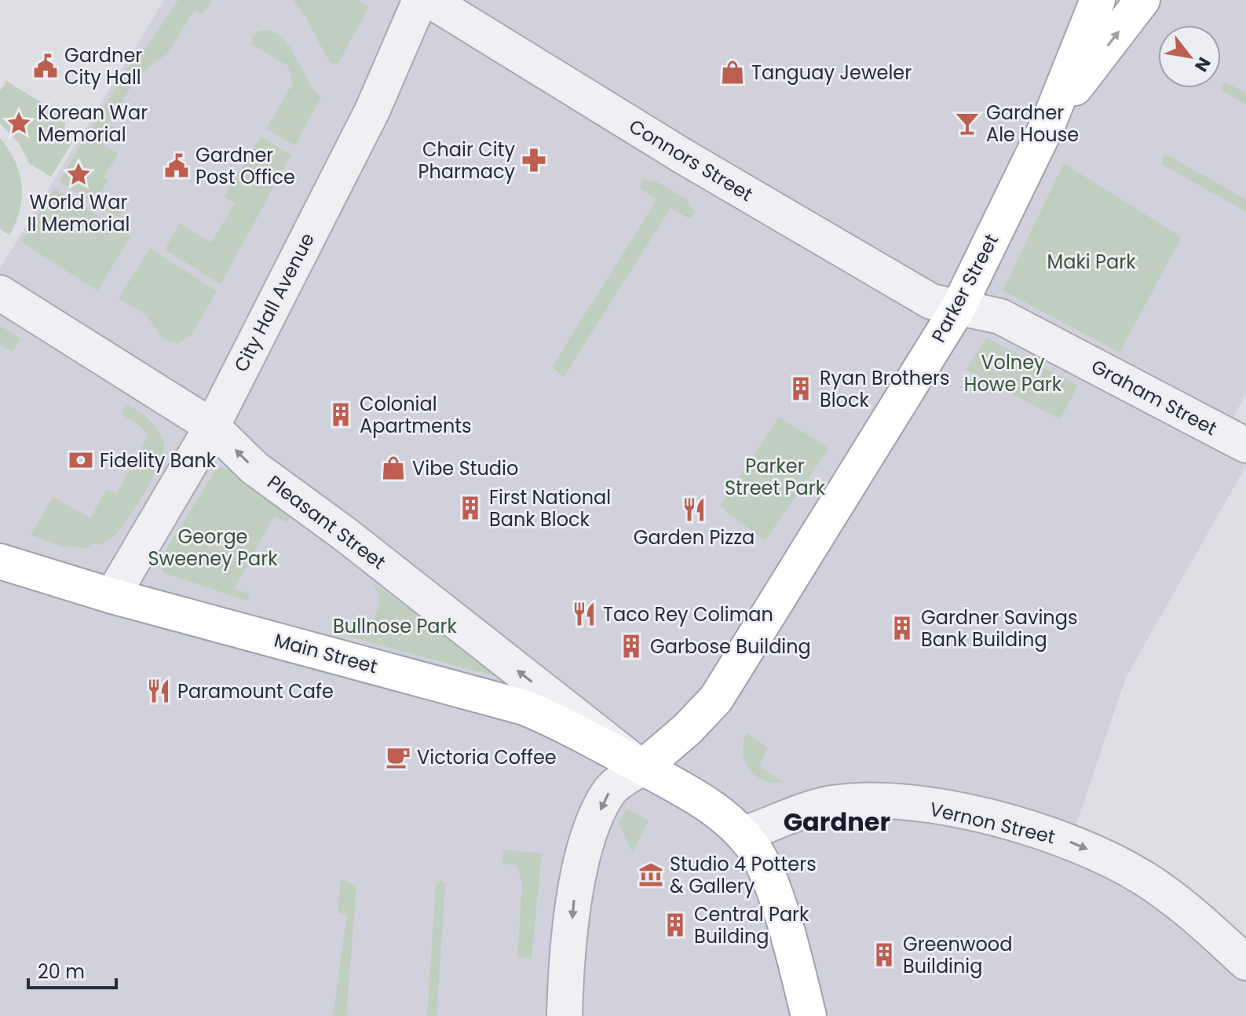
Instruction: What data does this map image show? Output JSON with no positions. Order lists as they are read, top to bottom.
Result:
{
  "streets": {
    "main road": ["Parker Street", "Main Street"],
    "street": [
      "Connors Street",
      "City Hall Avenue",
      "Graham Street",
      "Pleasant Street",
      "Vernon Street"
    ]
  },
  "crossings": [
    ["Connors Street", "Parker Street"],
    ["Connors Street", "Graham Street"],
    ["Parker Street", "Graham Street"],
    ["Parker Street", "Pleasant Street"],
    ["Parker Street", "Main Street"],
    ["City Hall Avenue", "Pleasant Street"],
    ["City Hall Avenue", "Main Street"],
    ["Pleasant Street", "Main Street"],
    ["Main Street", "Vernon Street"]
  ],
  "one_way": ["Pleasant Street", "Vernon Street"],
  "districts": ["Gardner"],
  "parks": [
    "Maki Park",
    "Volney Howe Park",
    "Parker Street Park",
    "George Sweeney Park",
    "Bullnose Park"
  ],
  "places": {
    "public building": ["Gardner City Hall", "Gardner Post Office"],
    "shop": ["Tanguay Jeweler", "Vibe Studio"],
    "place": ["Korean War Memorial", "World War II Memorial"],
    "bar": ["Gardner Ale House"],
    "pharmacy": ["Chair City Pharmacy"],
    "building": [
      "Ryan Brothers Block",
      "Colonial Apartments",
      "First National Bank Block",
      "Gardner Savings Bank Building",
      "Garbose Building",
      "Central Park Building",
      "Greenwood Buildinig"
    ],
    "bank": ["Fidelity Bank"],
    "restaurant": ["Garden Pizza", "Taco Rey Coliman", "Paramount Cafe"],
    "cafe": ["Victoria Coffee"],
    "museum": ["Studio 4 Potters & Gallery"]
  },
  "scale_bar": "20 m",
  "north": "bottom right"
}
